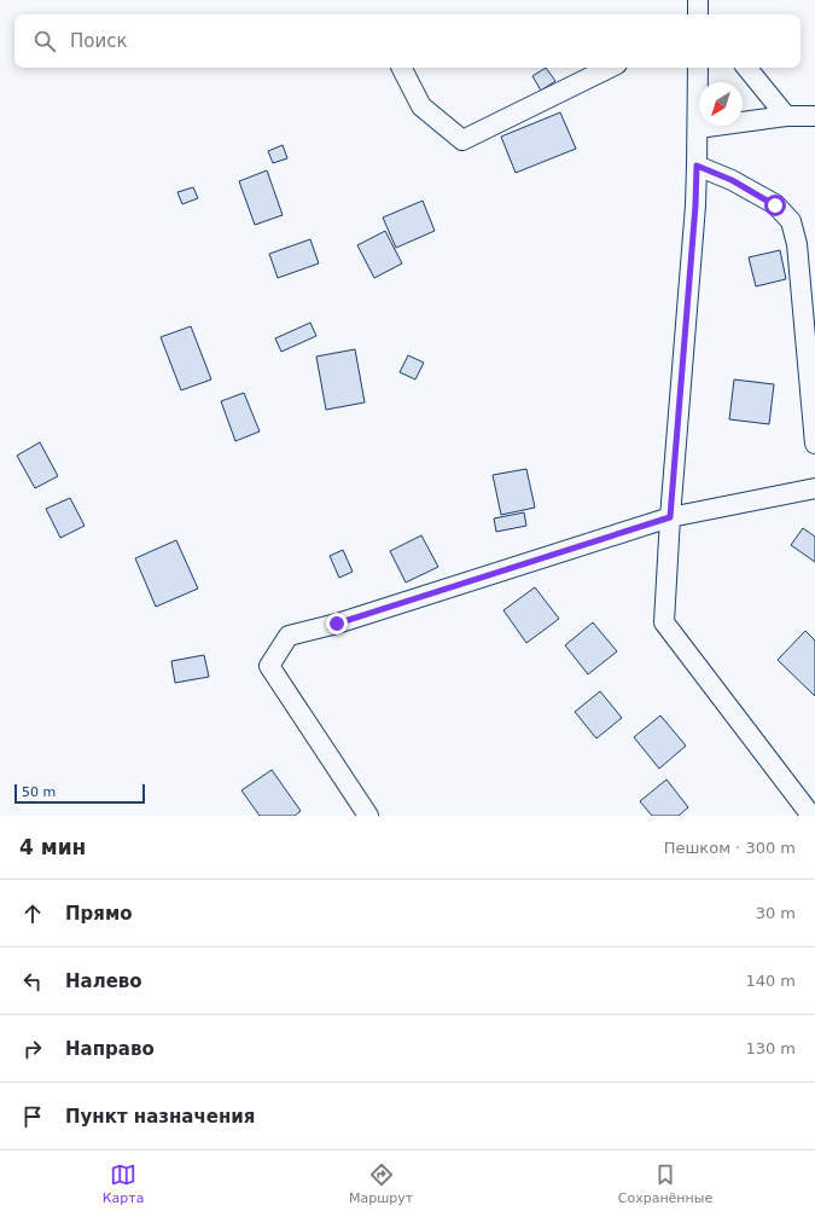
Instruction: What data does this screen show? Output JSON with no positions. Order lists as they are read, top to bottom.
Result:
{
  "scale_bar": "50 m",
  "north": "bottom left",
  "page": {
    "search": "Поиск",
    "scale": "50 m",
    "heading": ["4 мин", "Пешком · 300 m"],
    "list": [
      ["Прямо", "30 m"],
      ["Налево", "140 m"],
      ["Направо", "130 m"],
      "Пункт назначения"
    ],
    "nav": ["Карта", "Маршрут", "Сохранённые"]
  }
}
